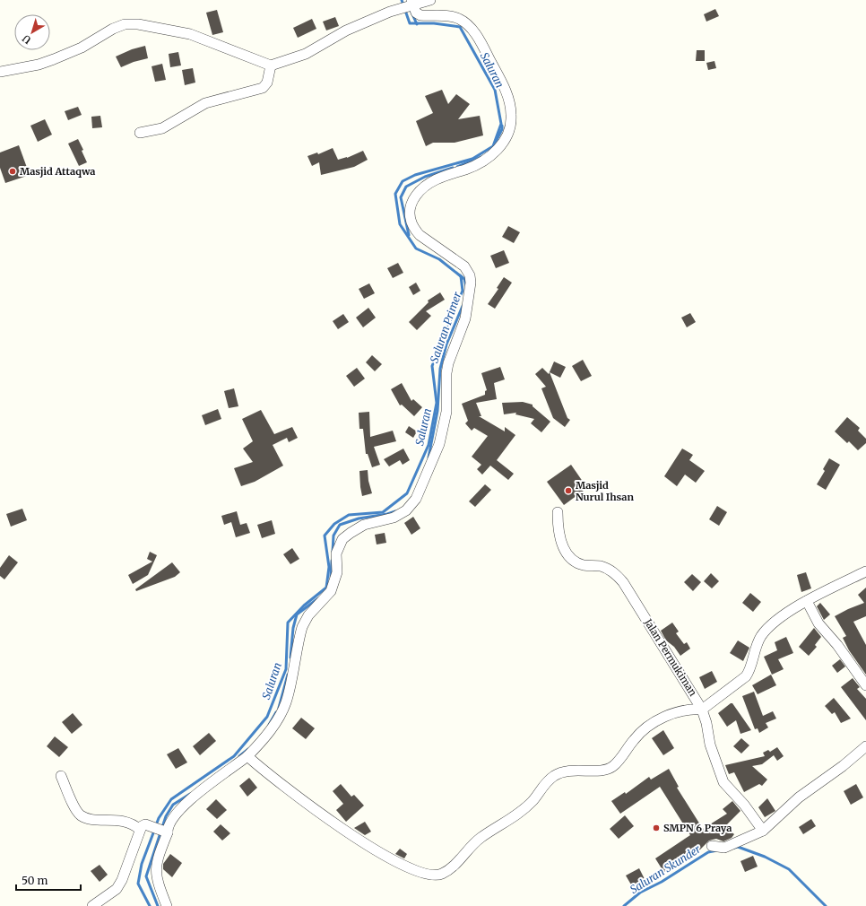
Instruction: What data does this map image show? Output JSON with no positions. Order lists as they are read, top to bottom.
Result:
{
  "streets": {
    "street": ["Jalan Permukiman"]
  },
  "water": ["Saluran", "Saluran Primer", "Saluran Skunder"],
  "places": ["Masjid Attaqwa", "Masjid Nurul Ihsan", "SMPN 6 Praya"],
  "scale_bar": "50 m",
  "north": "bottom left"
}
